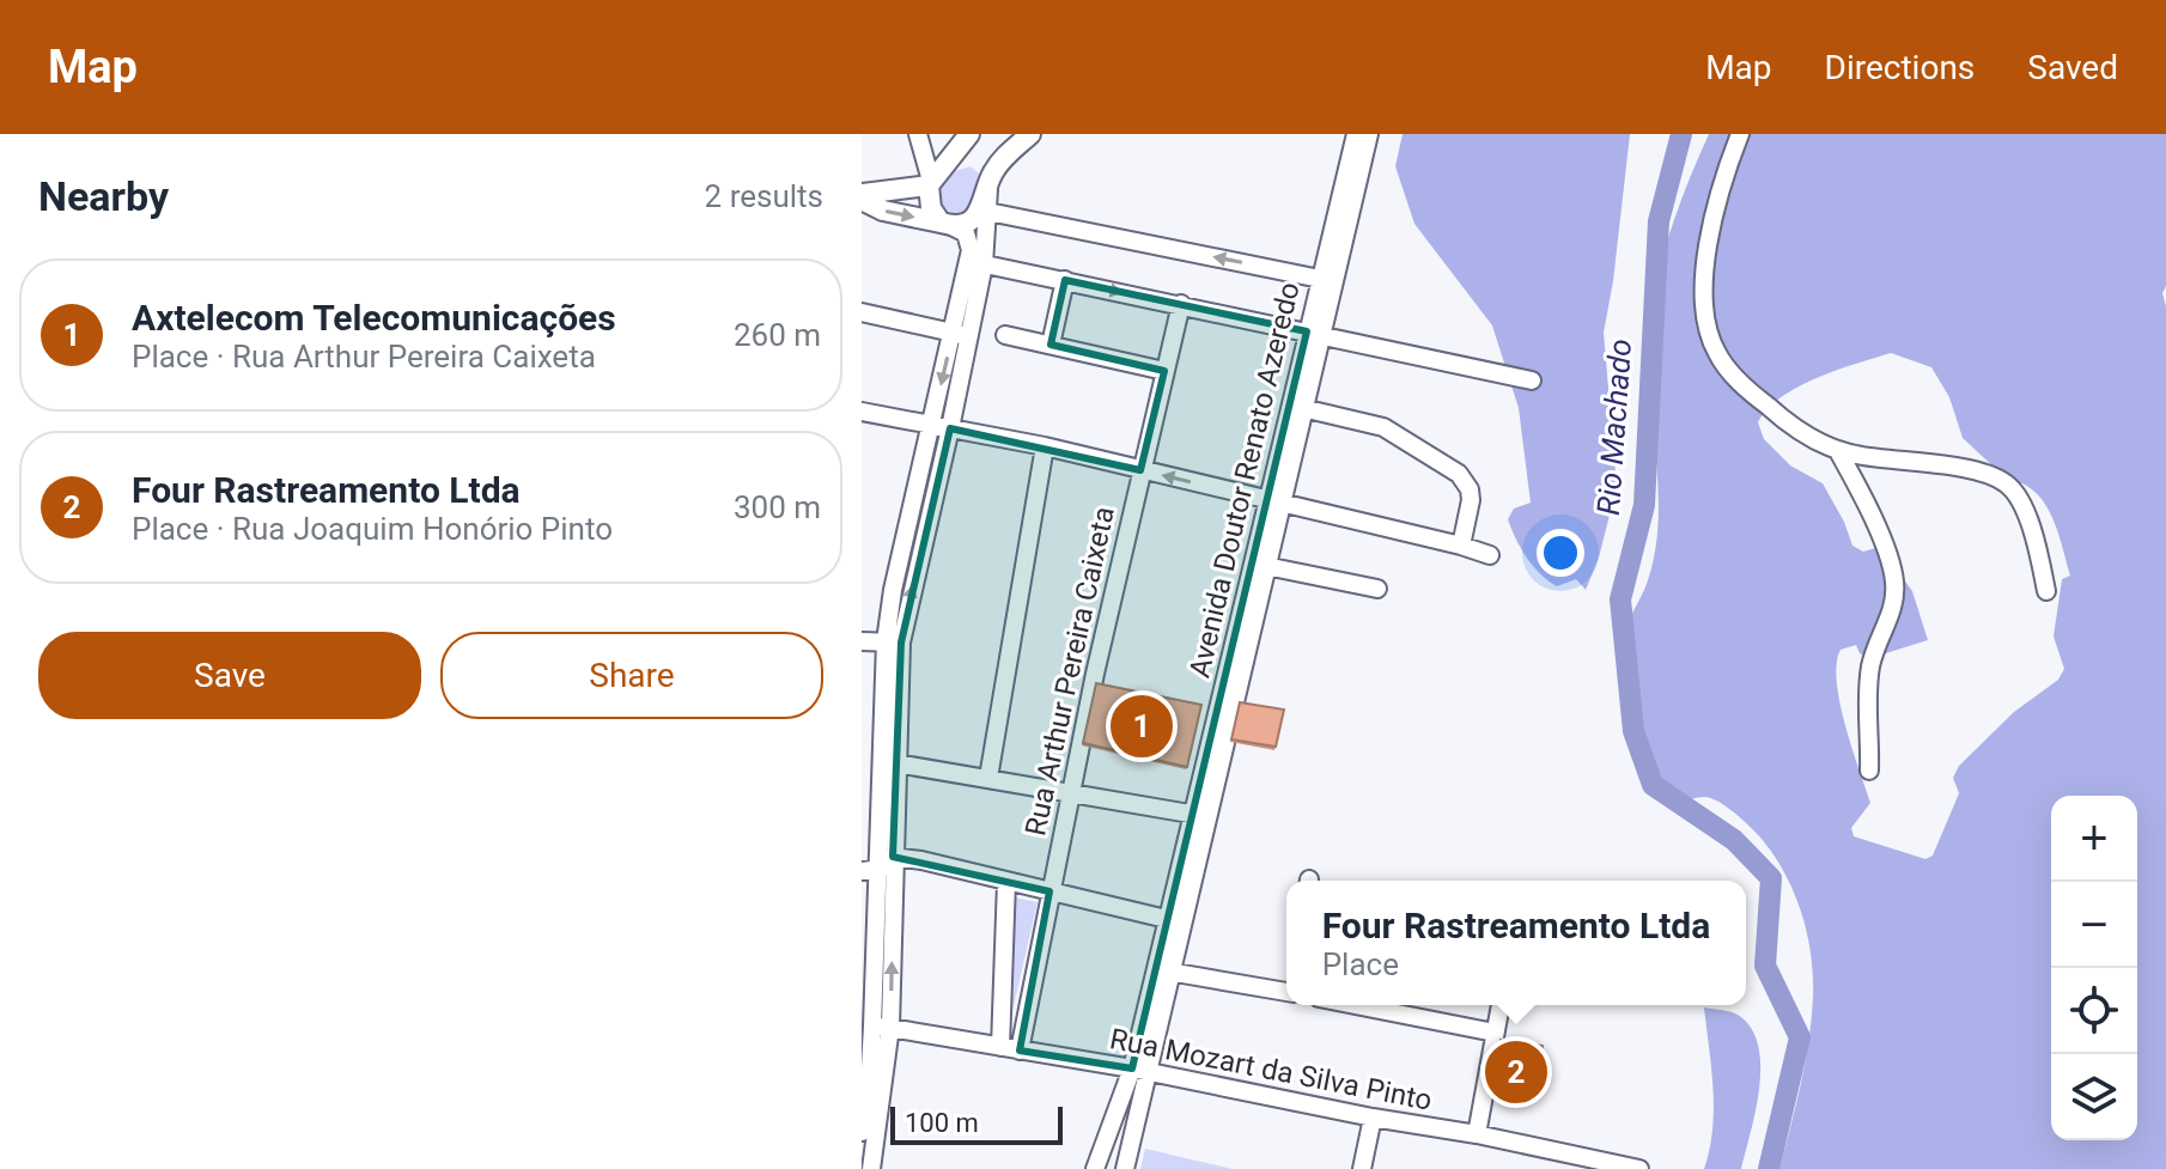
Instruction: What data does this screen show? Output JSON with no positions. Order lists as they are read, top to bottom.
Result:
{
  "streets": {
    "street": ["Avenida Doutor Renato Azeredo", "Rua Arthur Pereira Caixeta", "Rua Mozart da Silva Pinto"]
  },
  "crossings": [
    ["Avenida Doutor Renato Azeredo", "Rua Mozart da Silva Pinto"],
    ["Rua Arthur Pereira Caixeta", "Rua Mozart da Silva Pinto"]
  ],
  "water": ["Rio Machado"],
  "scale_bar": "100 m",
  "page": {
    "header": "Map",
    "nav": ["Map", "Directions", "Saved"],
    "heading": ["Nearby", "2 results"],
    "list": [
      {
        "mark": "1",
        "name": "Axtelecom Telecomunicações",
        "note": "Place · Rua Arthur Pereira Caixeta",
        "value": "260 m"
      },
      {
        "mark": "2",
        "name": "Four Rastreamento Ltda",
        "note": "Place · Rua Joaquim Honório Pinto",
        "value": "300 m"
      }
    ],
    "buttons": ["Save", "Share"],
    "pins": ["1", "2"],
    "map_buttons": ["+", "−"],
    "popup": ["Four Rastreamento Ltda", "Place"],
    "scale": "100 m"
  }
}
